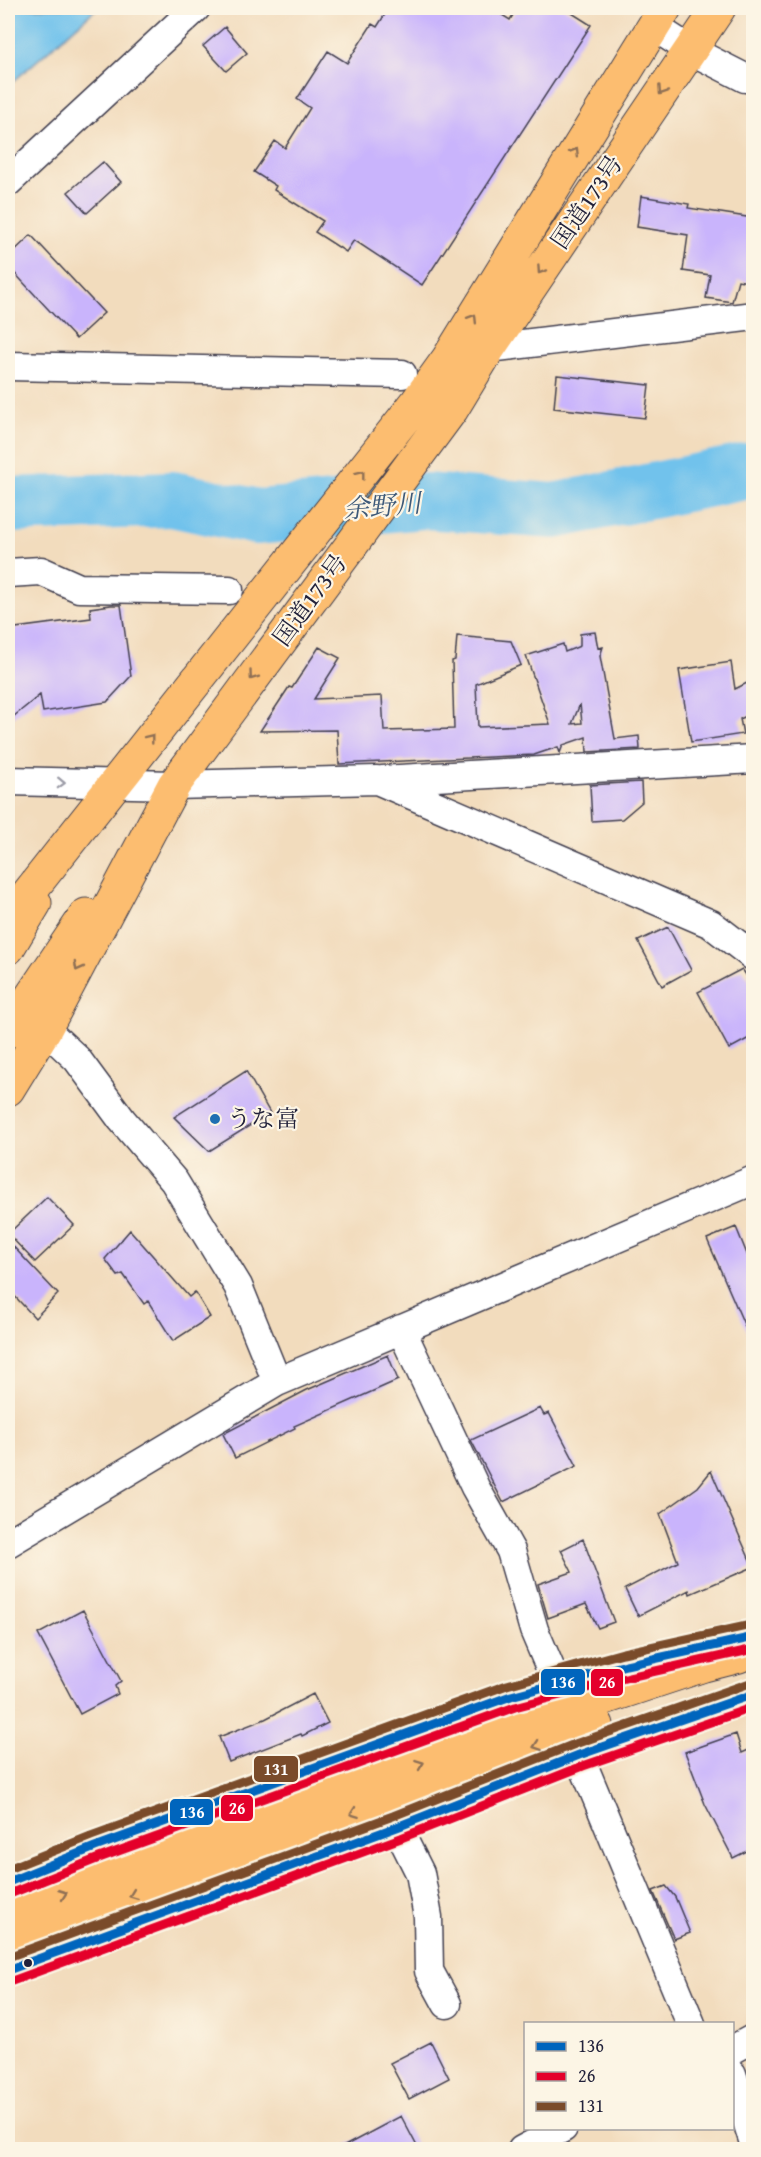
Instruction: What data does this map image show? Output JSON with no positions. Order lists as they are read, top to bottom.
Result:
{
  "streets": {
    "highway": ["国道173号"]
  },
  "water": ["余野川"],
  "places": ["うな富"],
  "lines": ["transit line 131", "transit line 136", "transit line 26"],
  "legend": ["136", "26", "131"]
}
